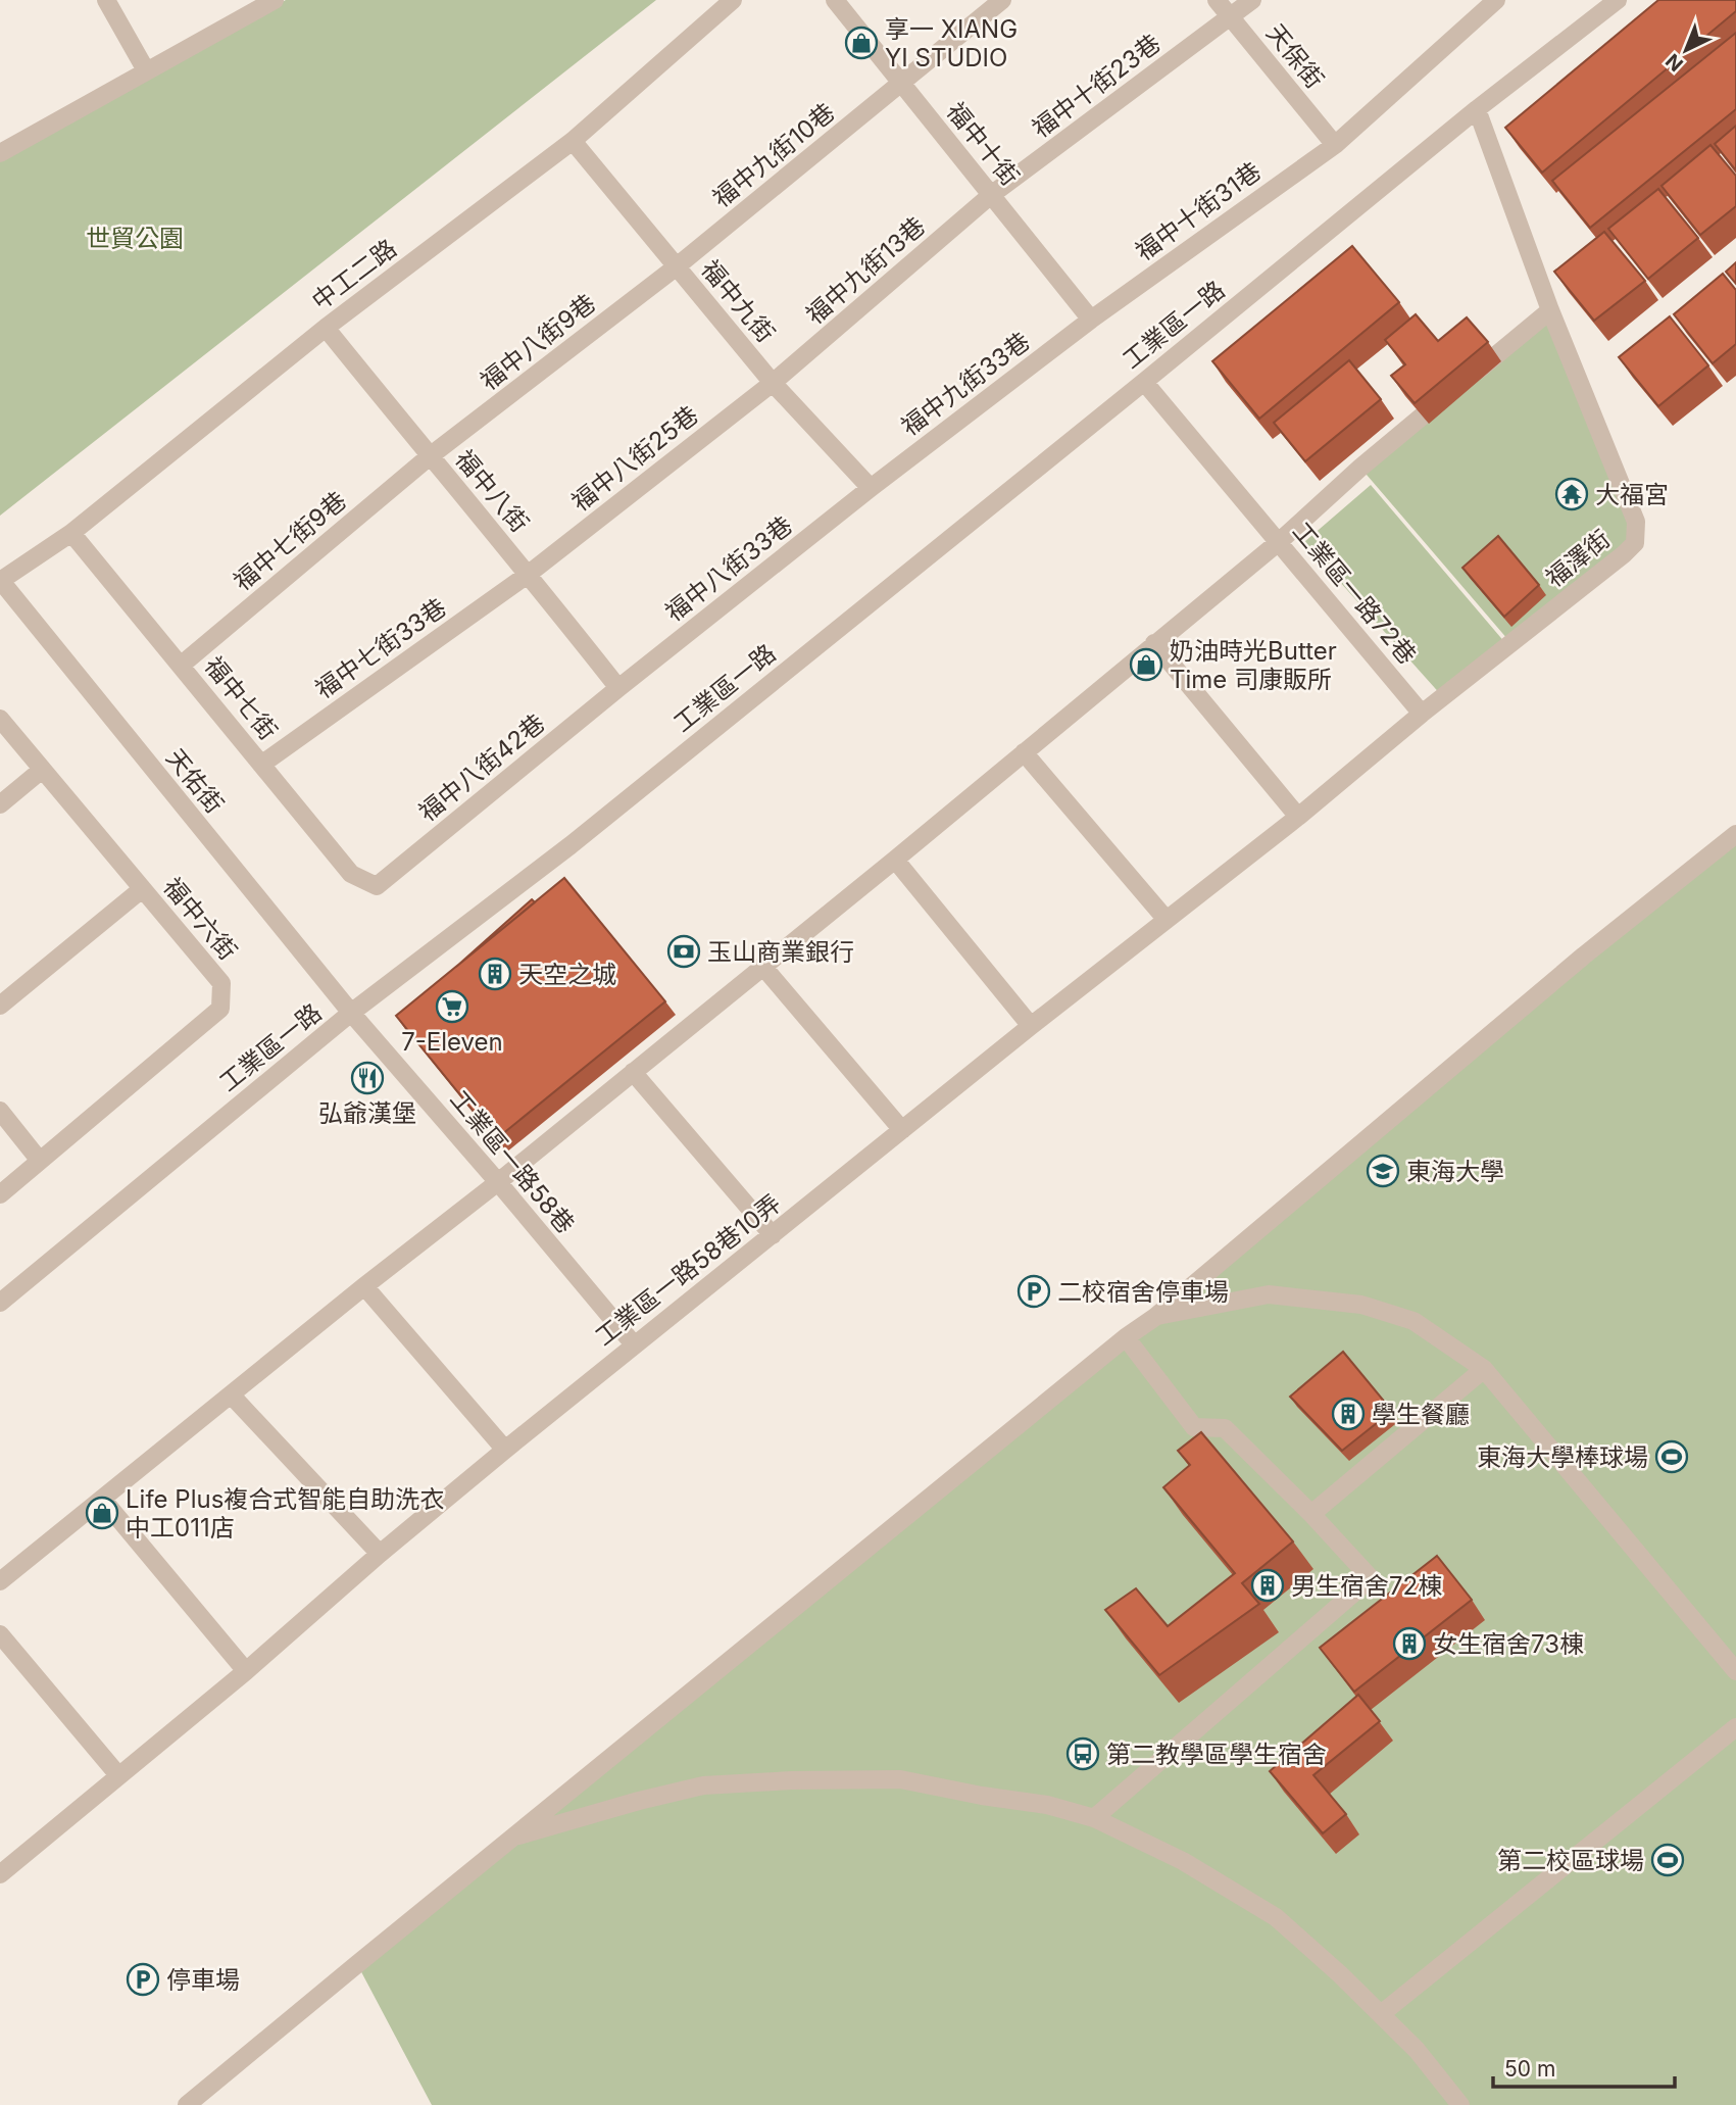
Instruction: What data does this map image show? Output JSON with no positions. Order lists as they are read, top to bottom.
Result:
{
  "streets": {
    "street": [
      "天保街",
      "福中十街23巷",
      "福中十街",
      "福中九街10巷",
      "福中十街31巷",
      "福中九街13巷",
      "中工二路",
      "福中九街",
      "工業區一路",
      "福中八街9巷",
      "福中九街33巷",
      "福中八街25巷",
      "福中八街",
      "福中七街9巷",
      "福澤街",
      "福中八街33巷",
      "工業區一路72巷",
      "福中七街33巷",
      "福中七街",
      "福中八街42巷",
      "天佑街",
      "福中六街",
      "工業區一路58巷",
      "工業區一路58巷10弄"
    ]
  },
  "crossings": [
    ["天保街", "福中十街23巷"],
    ["天保街", "福中十街31巷"],
    ["福中十街23巷", "福中十街"],
    ["福中十街23巷", "福中九街13巷"],
    ["福中十街", "福中九街10巷"],
    ["福中十街", "福中十街31巷"],
    ["福中十街", "福中九街13巷"],
    ["福中十街", "福中九街33巷"],
    ["福中九街10巷", "福中九街"],
    ["福中九街10巷", "福中八街9巷"],
    ["福中十街31巷", "福中九街33巷"],
    ["福中九街13巷", "福中九街"],
    ["福中九街13巷", "福中八街25巷"],
    ["中工二路", "福中九街"],
    ["中工二路", "福中八街"],
    ["中工二路", "福中七街"],
    ["中工二路", "天佑街"],
    ["福中九街", "福中八街9巷"],
    ["福中九街", "福中九街33巷"],
    ["福中九街", "福中八街25巷"],
    ["福中九街", "福中八街33巷"],
    ["工業區一路", "工業區一路72巷"],
    ["工業區一路", "天佑街"],
    ["工業區一路", "工業區一路58巷"],
    ["福中八街9巷", "福中八街"],
    ["福中八街9巷", "福中七街9巷"],
    ["福中九街33巷", "福中八街33巷"],
    ["福中八街25巷", "福中八街"],
    ["福中八街25巷", "福中七街33巷"],
    ["福中八街", "福中七街9巷"],
    ["福中八街", "福中八街33巷"],
    ["福中八街", "福中七街33巷"],
    ["福中八街", "福中八街42巷"],
    ["福中七街9巷", "福中七街"],
    ["福澤街", "工業區一路72巷"],
    ["福中八街33巷", "福中八街42巷"],
    ["福中七街33巷", "福中七街"],
    ["福中七街", "福中八街42巷"],
    ["天佑街", "工業區一路58巷"],
    ["工業區一路58巷", "工業區一路58巷10弄"]
  ],
  "parks": ["世貿公園"],
  "places": {
    "shop": ["享一 XIANG YI STUDIO", "奶油時光Butter Time 司康販所", "Life Plus複合式智能自助洗衣 中工011店"],
    "temple": ["大福宮"],
    "bank": ["玉山商業銀行"],
    "building": [
      "天空之城",
      "學生餐廳",
      "男生宿舍72棟",
      "女生宿舍73棟"
    ],
    "supermarket": ["7-Eleven"],
    "restaurant": ["弘爺漢堡"],
    "school or university": ["東海大學"],
    "parking": ["二校宿舍停車場", "停車場"],
    "sports": ["東海大學棒球場", "第二校區球場"],
    "bus stop": ["第二教學區學生宿舍"]
  },
  "scale_bar": "50 m",
  "north": "bottom left"
}
